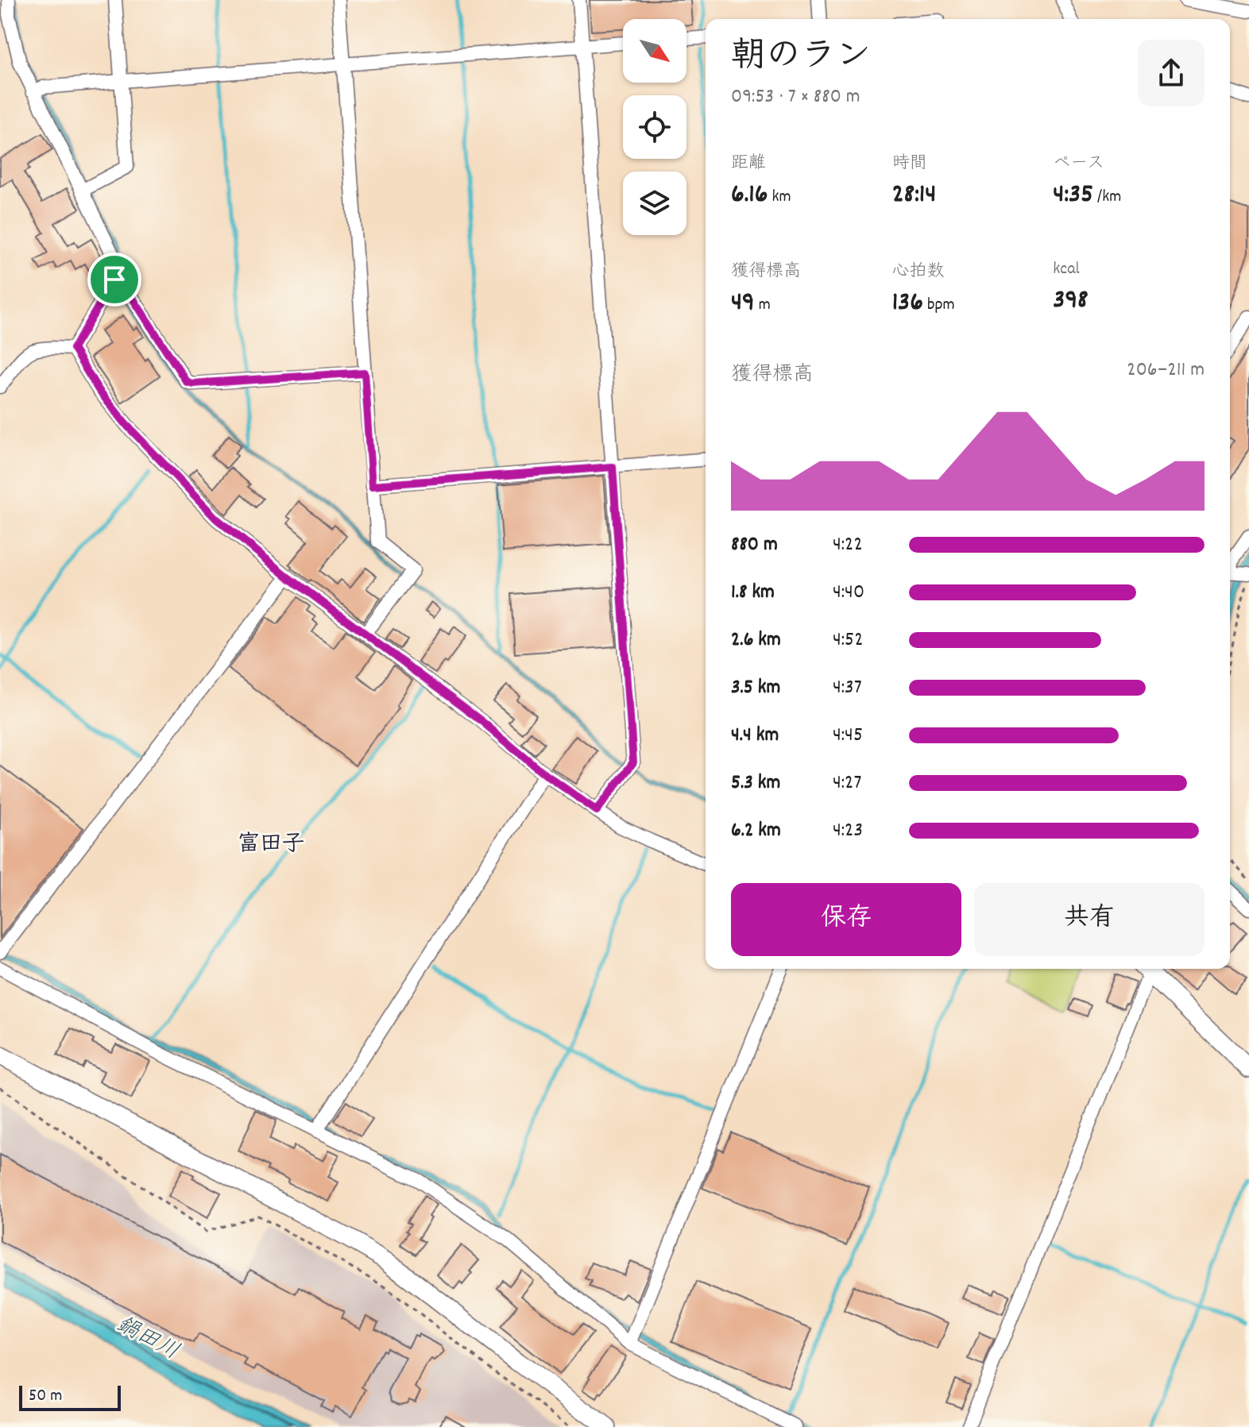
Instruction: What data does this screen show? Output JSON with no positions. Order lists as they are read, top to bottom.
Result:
{
  "districts": ["富田子"],
  "water": ["鍋田川"],
  "scale_bar": "50 m",
  "north": "bottom right",
  "page": {
    "heading": ["朝のラン", "09:53 · 7 × 880 m"],
    "stats": [
      ["距離", "6.16 km"],
      ["時間", "28:14"],
      ["ペース", "4:35 /km"],
      ["獲得標高", "49 m"],
      ["心拍数", "136 bpm"],
      ["kcal", "398"]
    ],
    "chart": ["獲得標高", "206–211 m"],
    "list": [
      {
        "name": "880 m",
        "note": "4:22"
      },
      {
        "name": "1.8 km",
        "note": "4:40"
      },
      {
        "name": "2.6 km",
        "note": "4:52"
      },
      {
        "name": "3.5 km",
        "note": "4:37"
      },
      {
        "name": "4.4 km",
        "note": "4:45"
      },
      {
        "name": "5.3 km",
        "note": "4:27"
      },
      {
        "name": "6.2 km",
        "note": "4:23"
      }
    ],
    "buttons": ["保存", "共有"],
    "scale": "50 m"
  }
}
